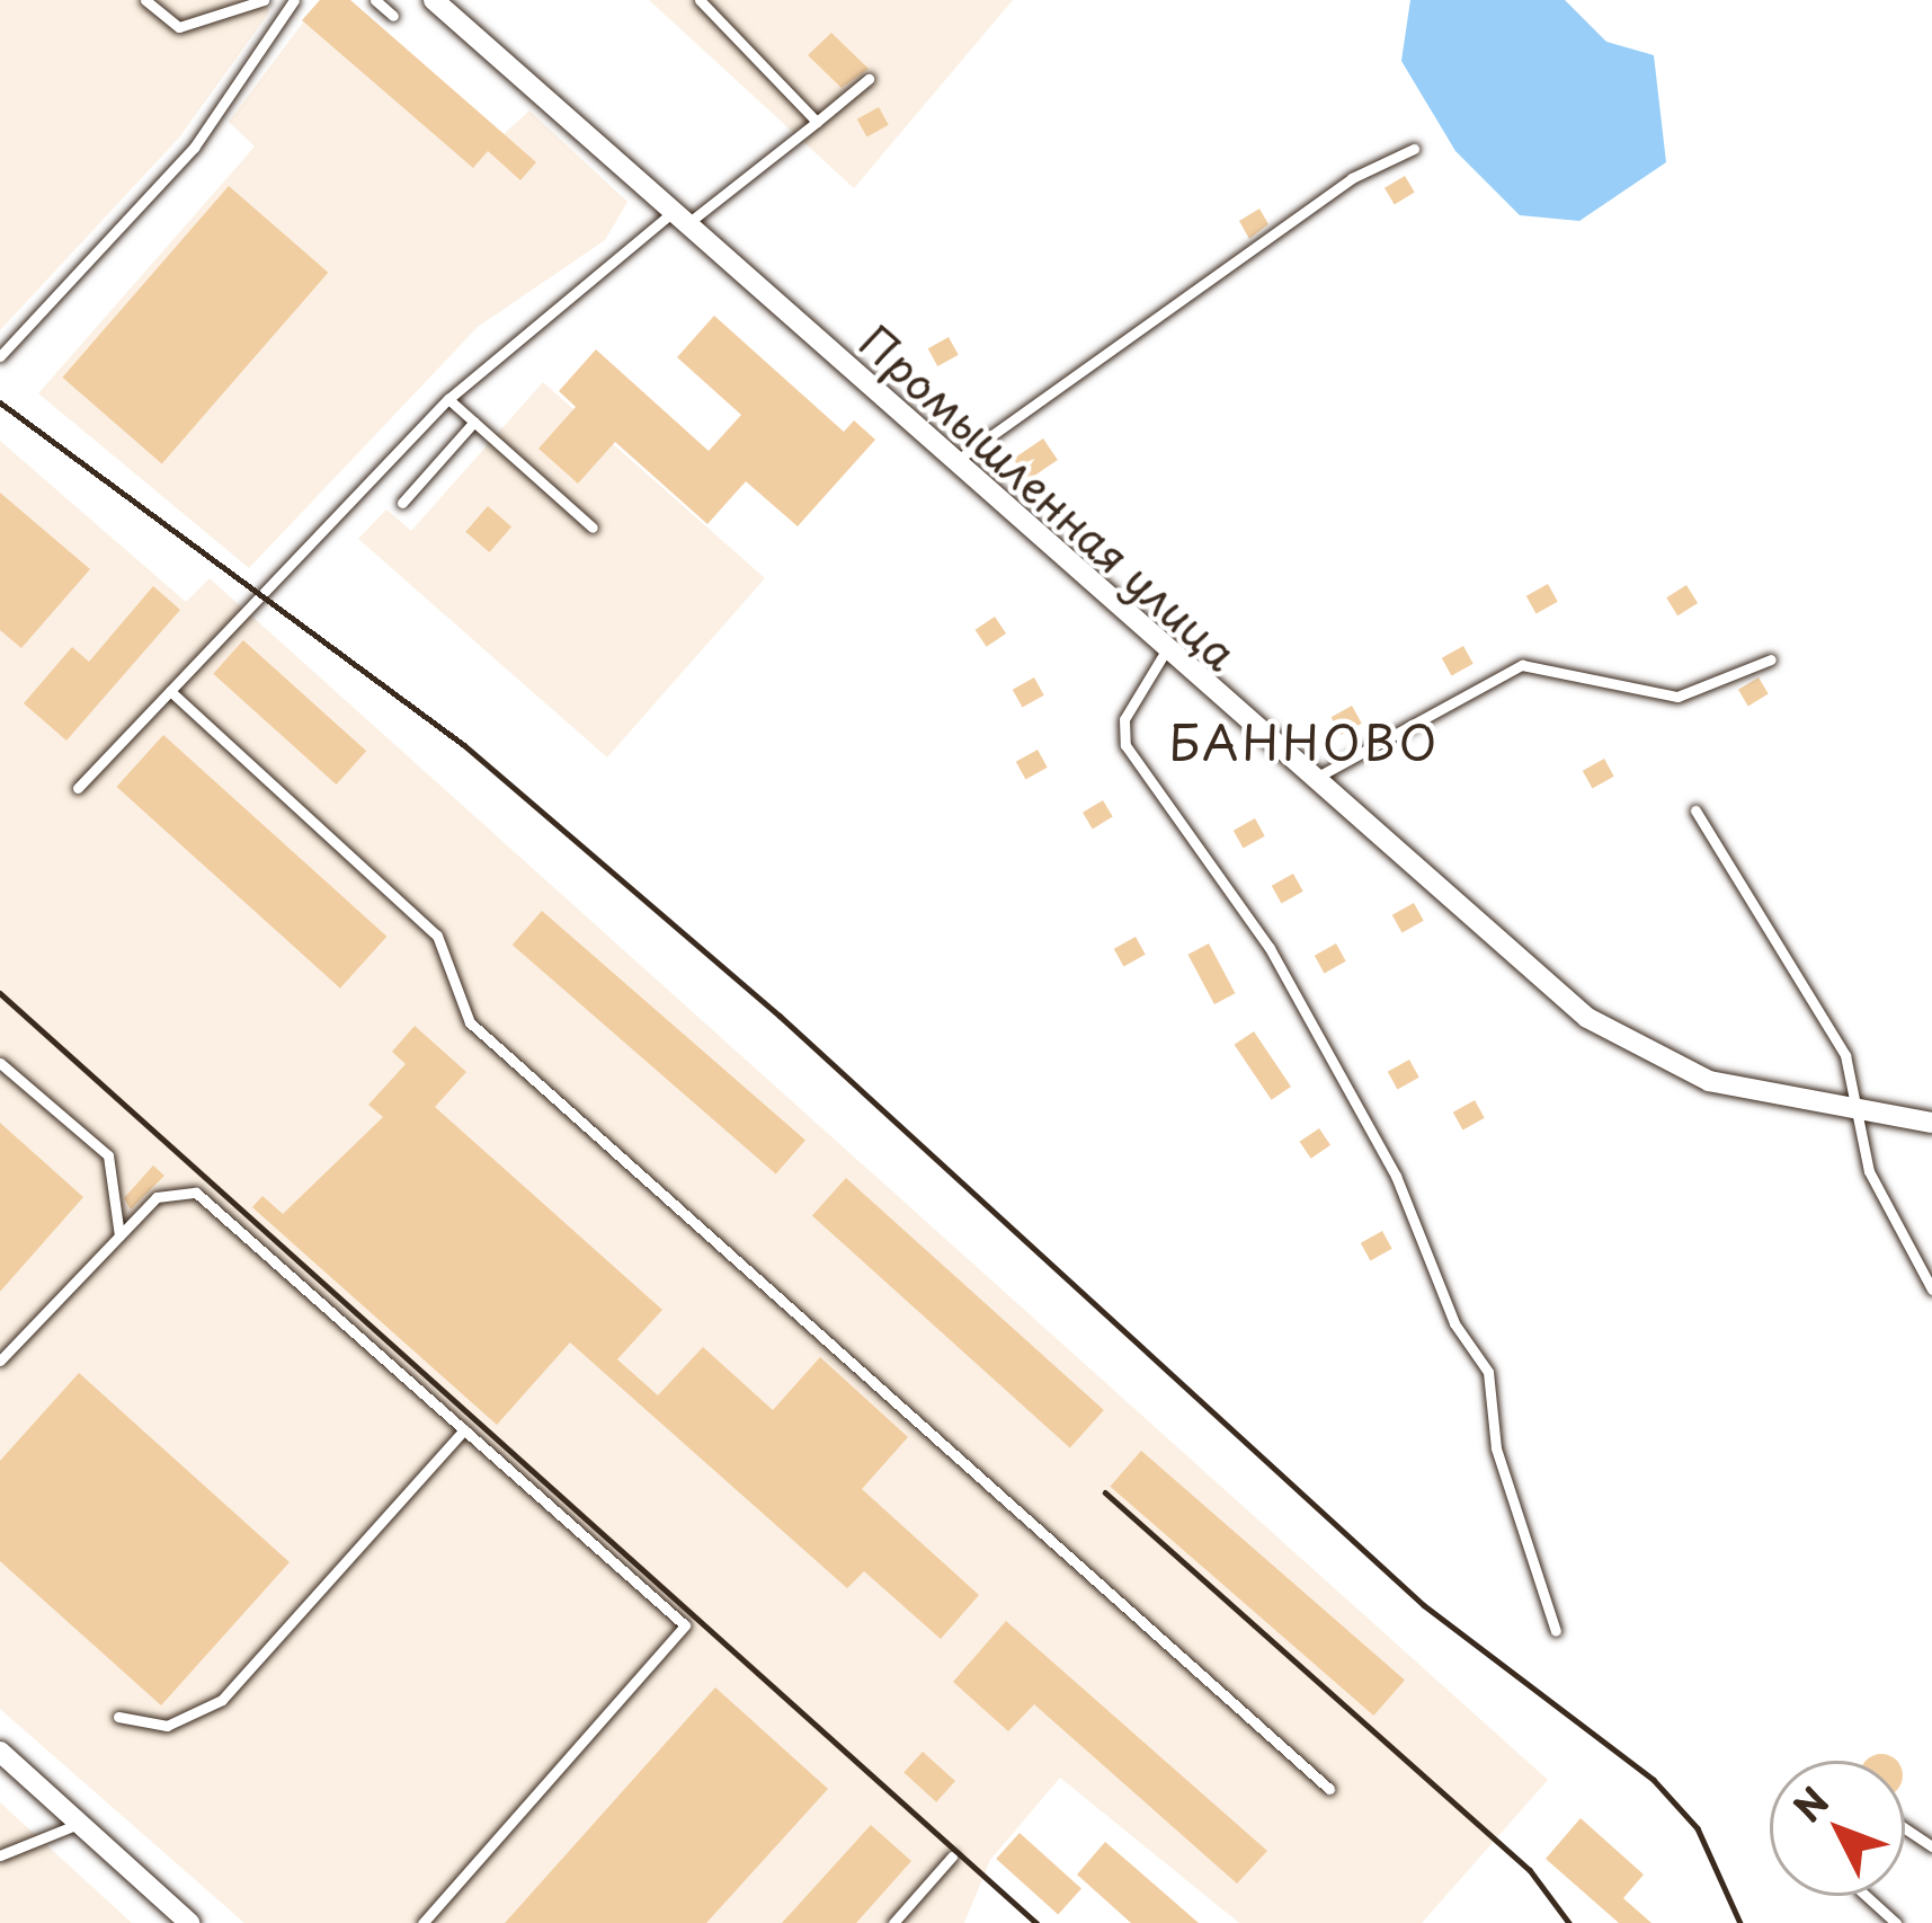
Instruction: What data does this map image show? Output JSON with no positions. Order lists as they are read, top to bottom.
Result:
{
  "streets": {
    "street": ["Промышленная улица"]
  },
  "districts": ["БАННОВО"],
  "north": "top left"
}
